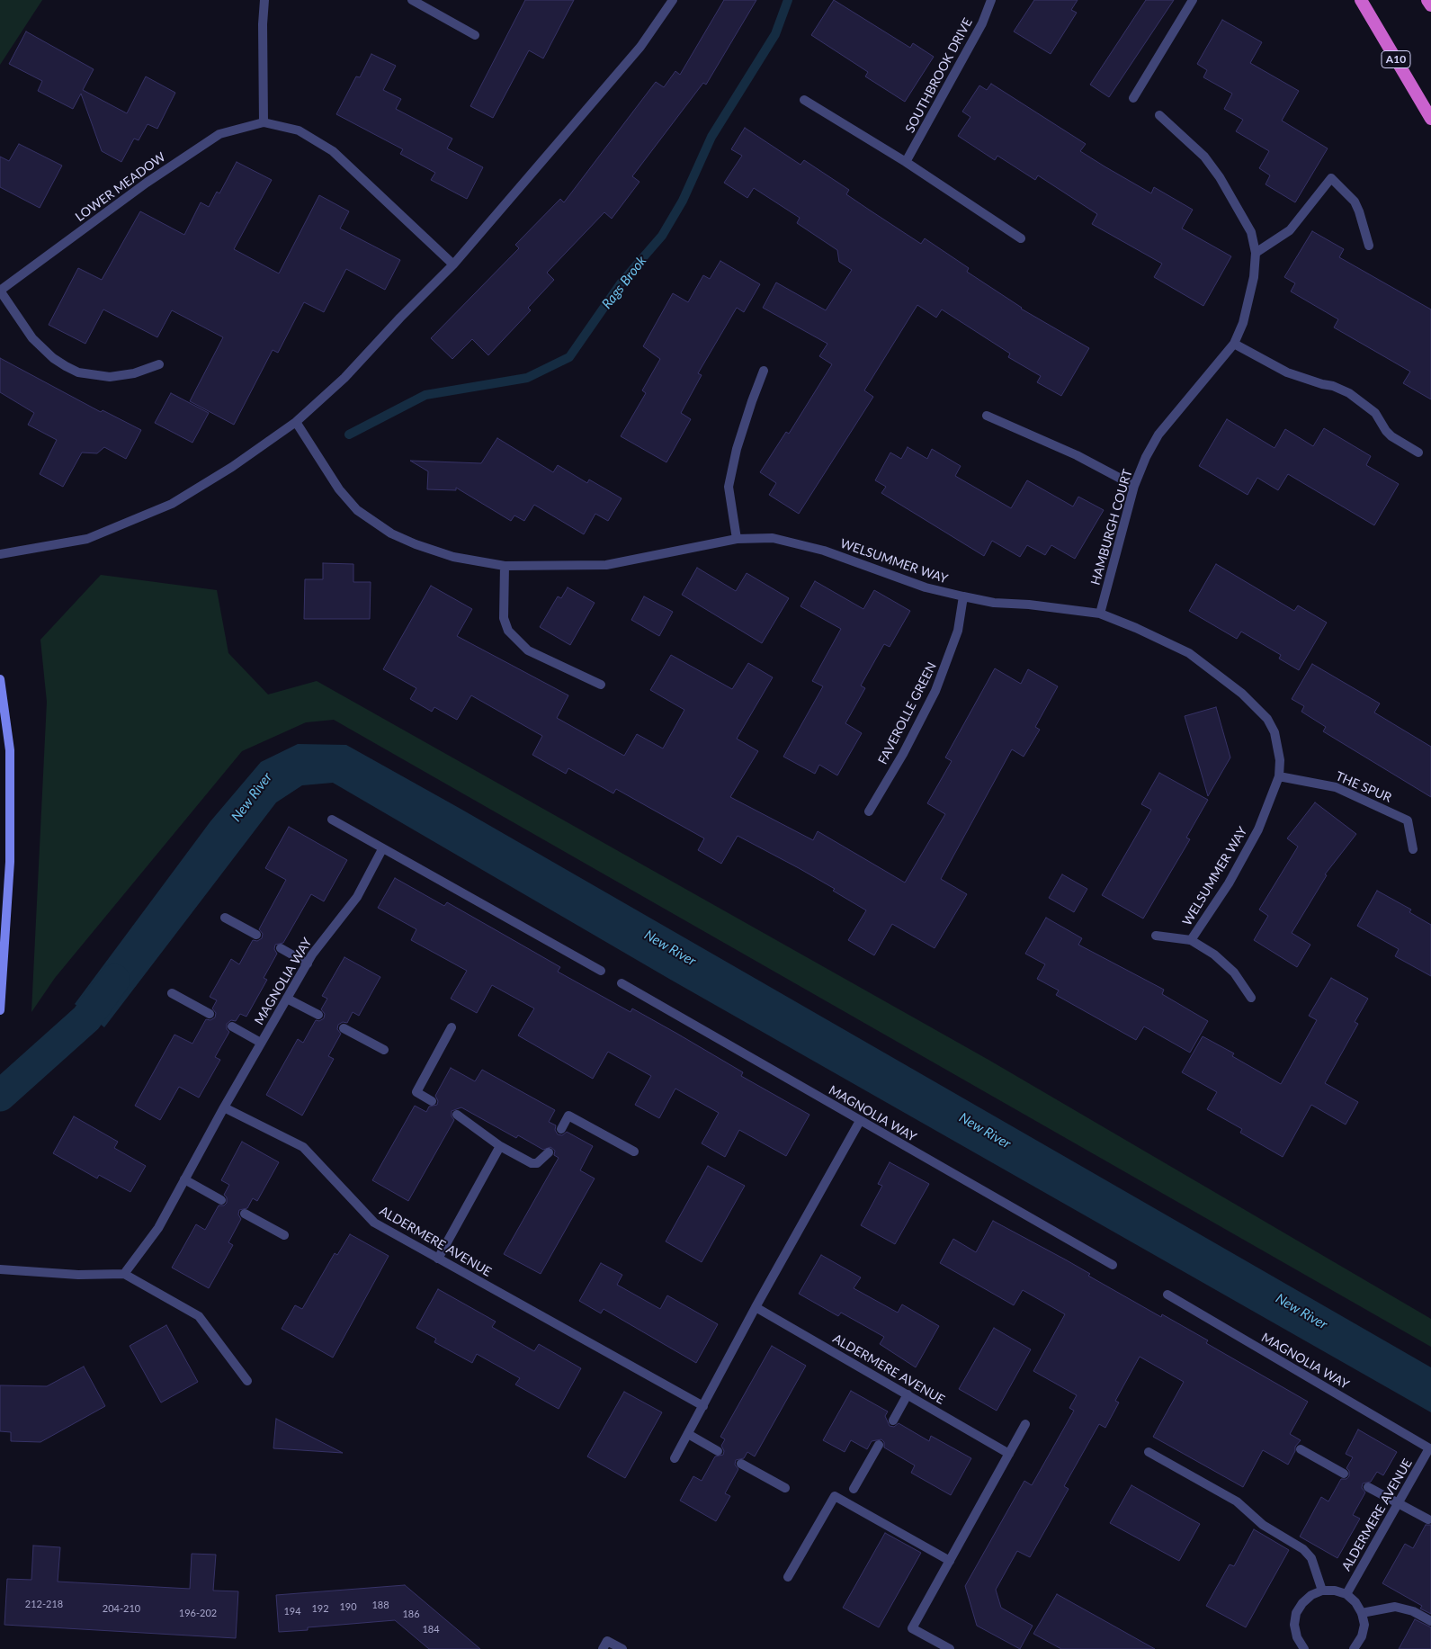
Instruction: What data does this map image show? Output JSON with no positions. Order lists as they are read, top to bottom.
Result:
{
  "streets": {
    "highway": ["A10"],
    "street": [
      "SOUTHBROOK DRIVE",
      "LOWER MEADOW",
      "HAMBURGH COURT",
      "WELSUMMER WAY",
      "FAVEROLLE GREEN",
      "THE SPUR",
      "MAGNOLIA WAY",
      "ALDERMERE AVENUE"
    ]
  },
  "crossings": [
    ["HAMBURGH COURT", "WELSUMMER WAY"],
    ["WELSUMMER WAY", "FAVEROLLE GREEN"],
    ["WELSUMMER WAY", "THE SPUR"],
    ["MAGNOLIA WAY", "ALDERMERE AVENUE"]
  ],
  "water": ["Rags Brook", "New River"],
  "house_numbers": [
    "212-218",
    "188",
    "190",
    "204-210",
    "192",
    "194",
    "196-202",
    "186",
    "184"
  ]
}
